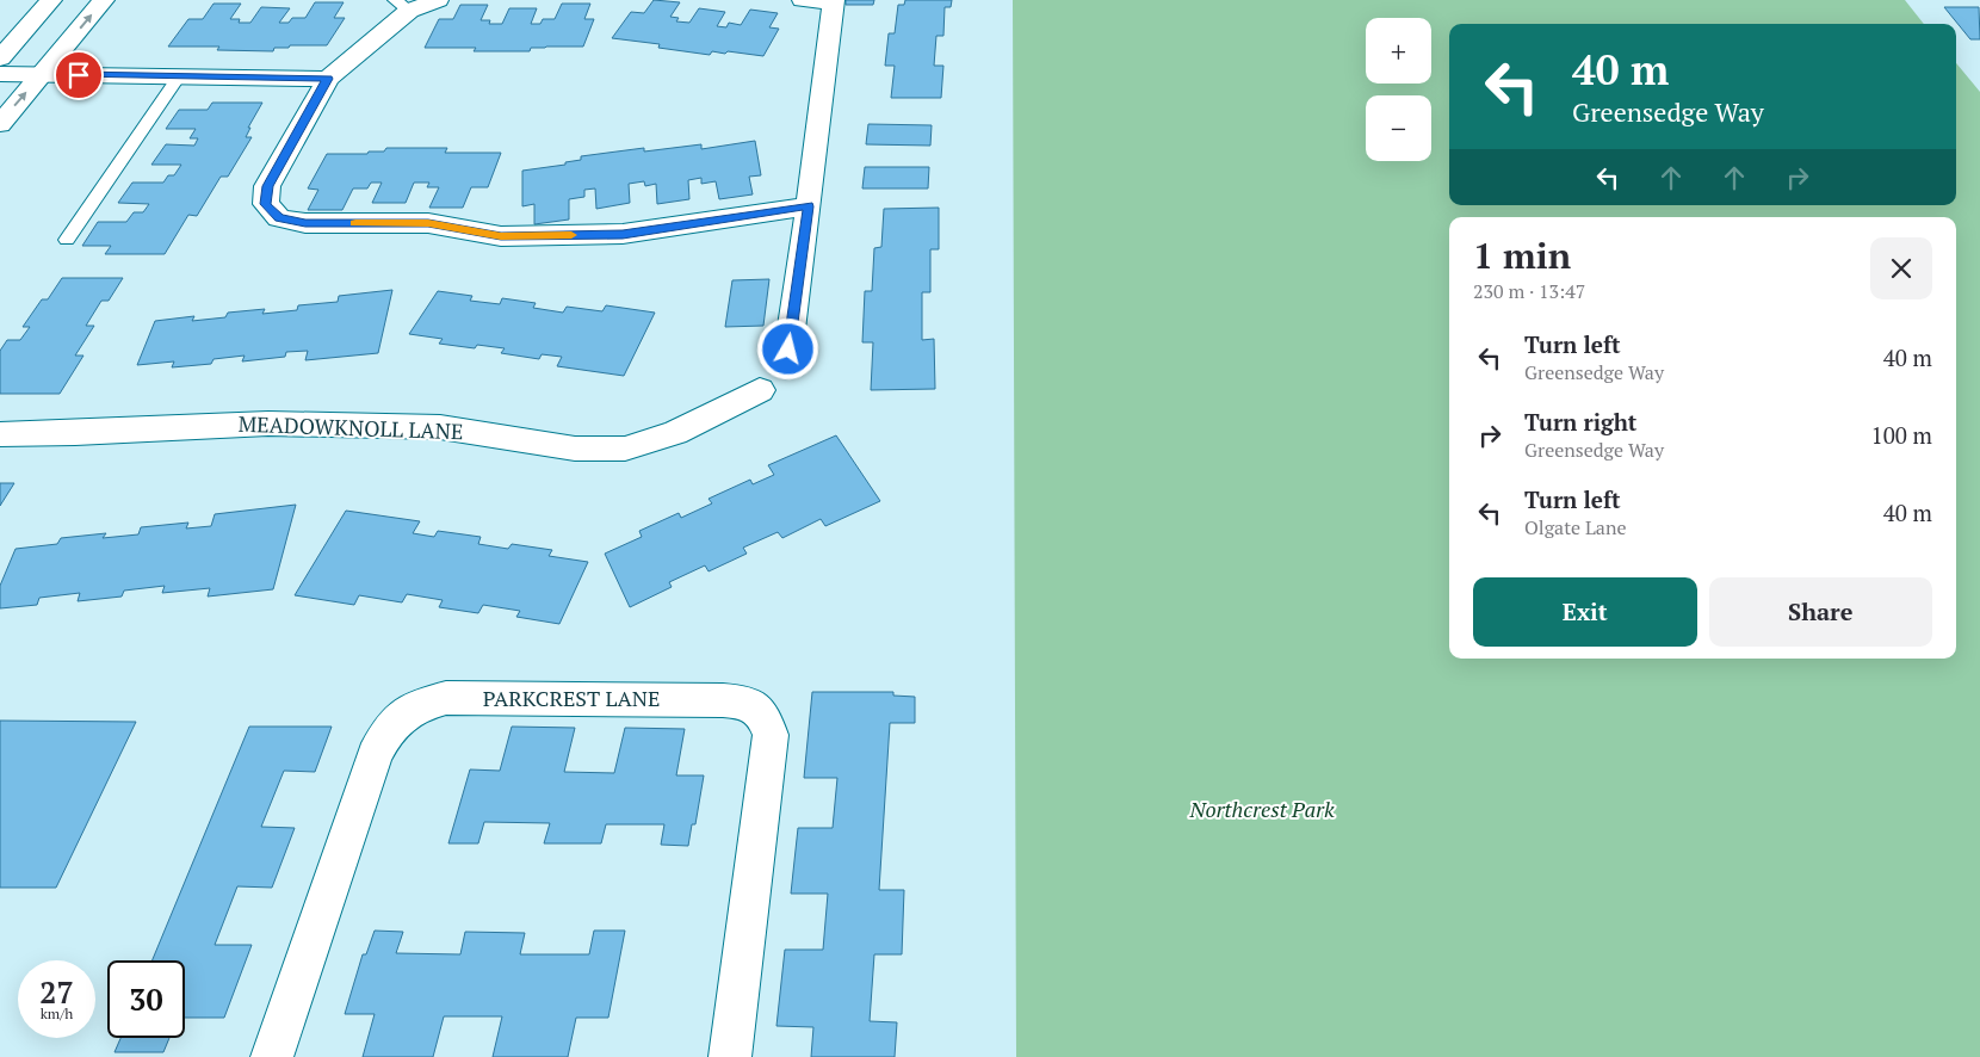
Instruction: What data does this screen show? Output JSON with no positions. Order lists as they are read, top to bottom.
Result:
{
  "streets": {
    "street": ["MEADOWKNOLL LANE", "PARKCREST LANE"]
  },
  "parks": ["Northcrest Park"],
  "page": {
    "map_buttons": ["+", "−"],
    "turn": ["40 m", "Greensedge Way"],
    "heading": ["1 min", "230 m · 13:47"],
    "list": [
      {
        "name": "Turn left",
        "note": "Greensedge Way",
        "value": "40 m"
      },
      {
        "name": "Turn right",
        "note": "Greensedge Way",
        "value": "100 m"
      },
      {
        "name": "Turn left",
        "note": "Olgate Lane",
        "value": "40 m"
      }
    ],
    "buttons": ["Exit", "Share"],
    "speed": "27 km/h",
    "limit": "30"
  }
}
